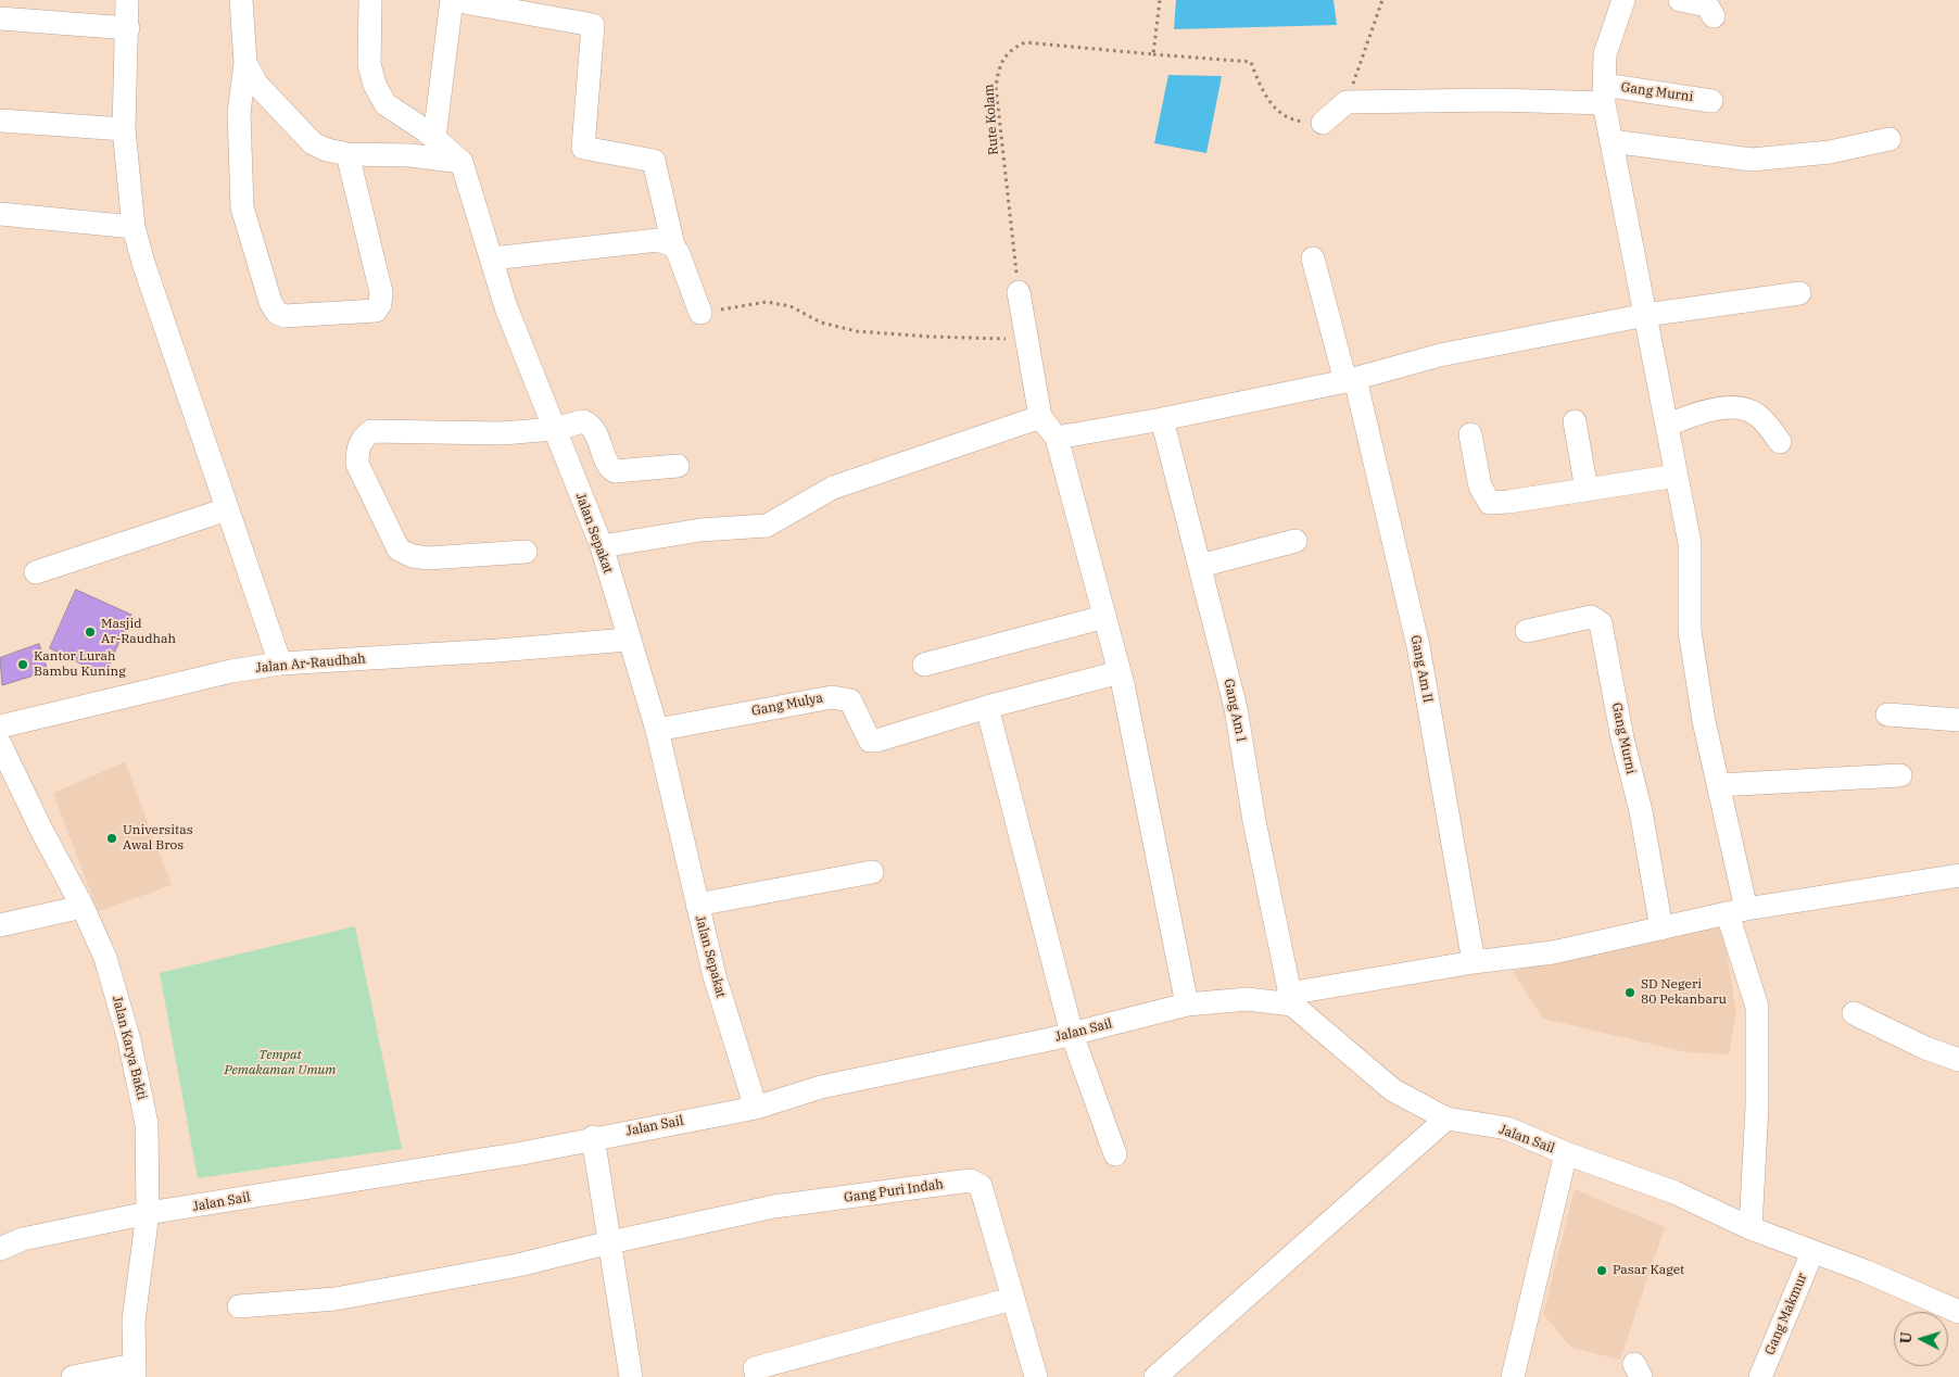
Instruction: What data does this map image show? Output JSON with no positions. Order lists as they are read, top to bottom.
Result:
{
  "streets": {
    "street": [
      "Gang Murni",
      "Jalan Sepakat",
      "Jalan Ar-Raudhah",
      "Gang Am II",
      "Gang Mulya",
      "Gang Am I",
      "Jalan Sail",
      "Jalan Karya Bakti",
      "Gang Puri Indah",
      "Gang Makmur"
    ],
    "path": ["Rute Kolam"]
  },
  "crossings": [
    ["Jalan Sepakat", "Jalan Ar-Raudhah"],
    ["Jalan Sepakat", "Gang Mulya"],
    ["Jalan Sepakat", "Jalan Sail"],
    ["Gang Am I", "Jalan Sail"],
    ["Jalan Sail", "Jalan Karya Bakti"],
    ["Jalan Sail", "Gang Makmur"]
  ],
  "parks": ["Tempat Pemakaman Umum"],
  "places": [
    "Masjid Ar-Raudhah",
    "Kantor Lurah Bambu Kuning",
    "Universitas Awal Bros",
    "SD Negeri 80 Pekanbaru",
    "Pasar Kaget"
  ],
  "north": "left"
}
